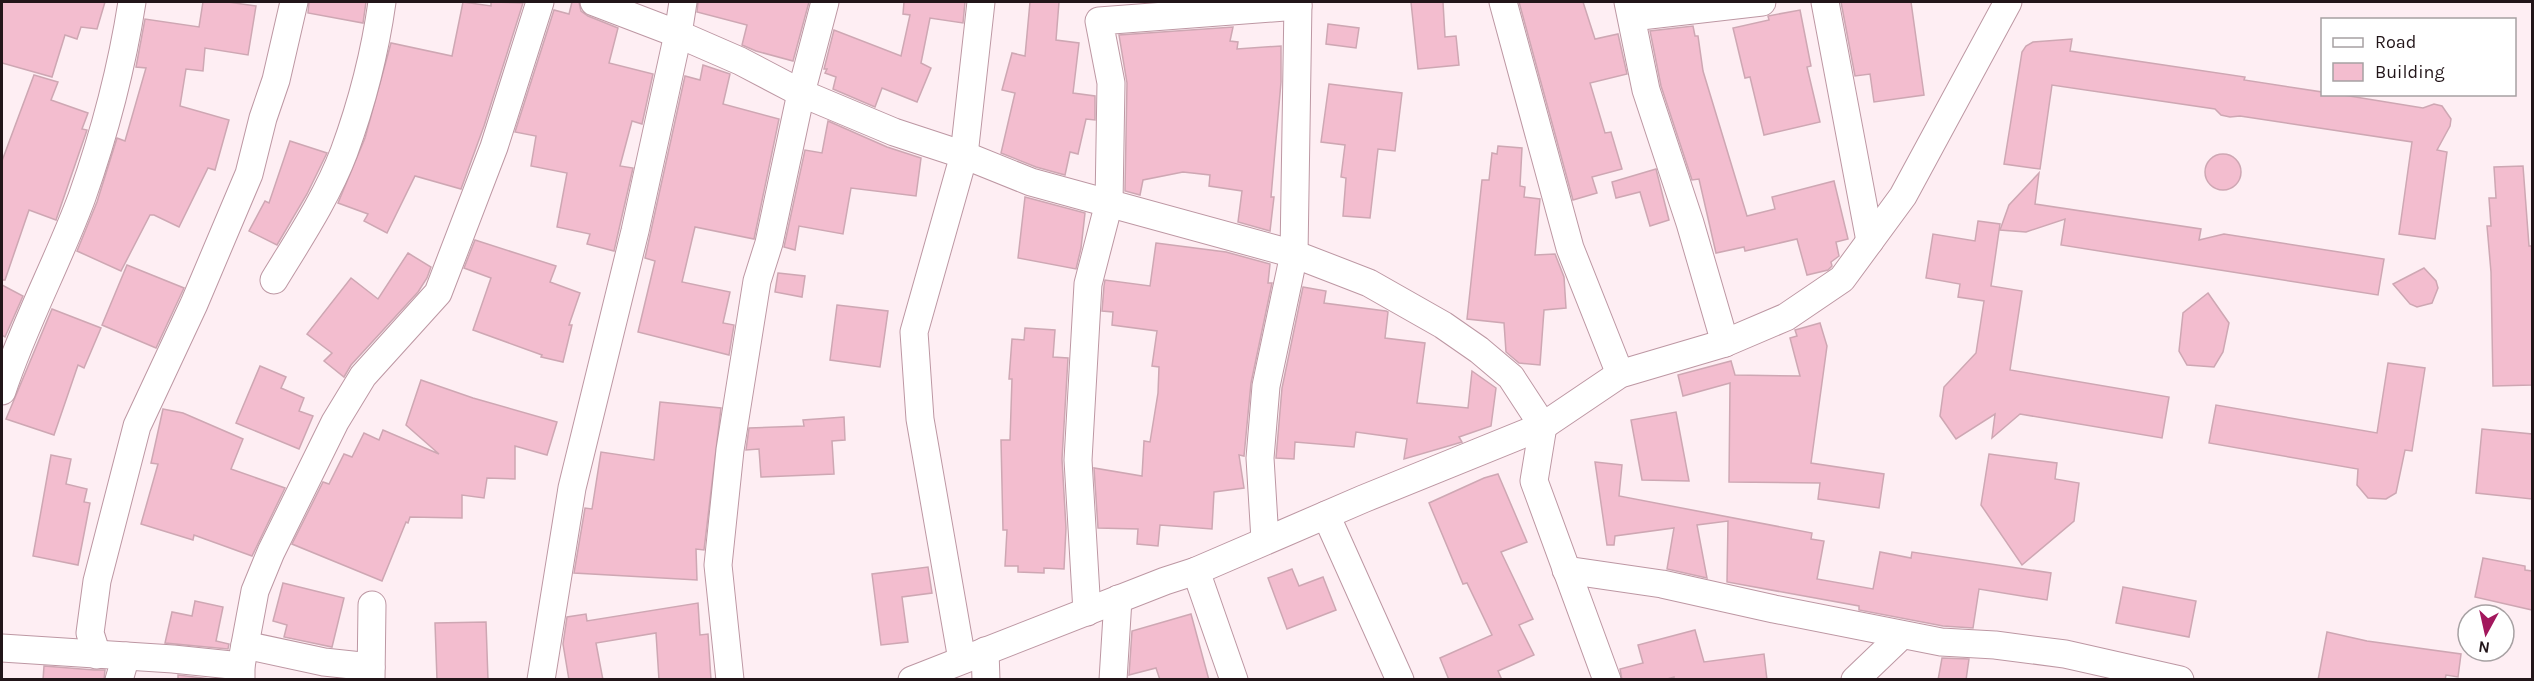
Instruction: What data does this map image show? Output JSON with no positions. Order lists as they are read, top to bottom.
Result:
{
  "legend": ["Road", "Building"],
  "north": "bottom"
}
